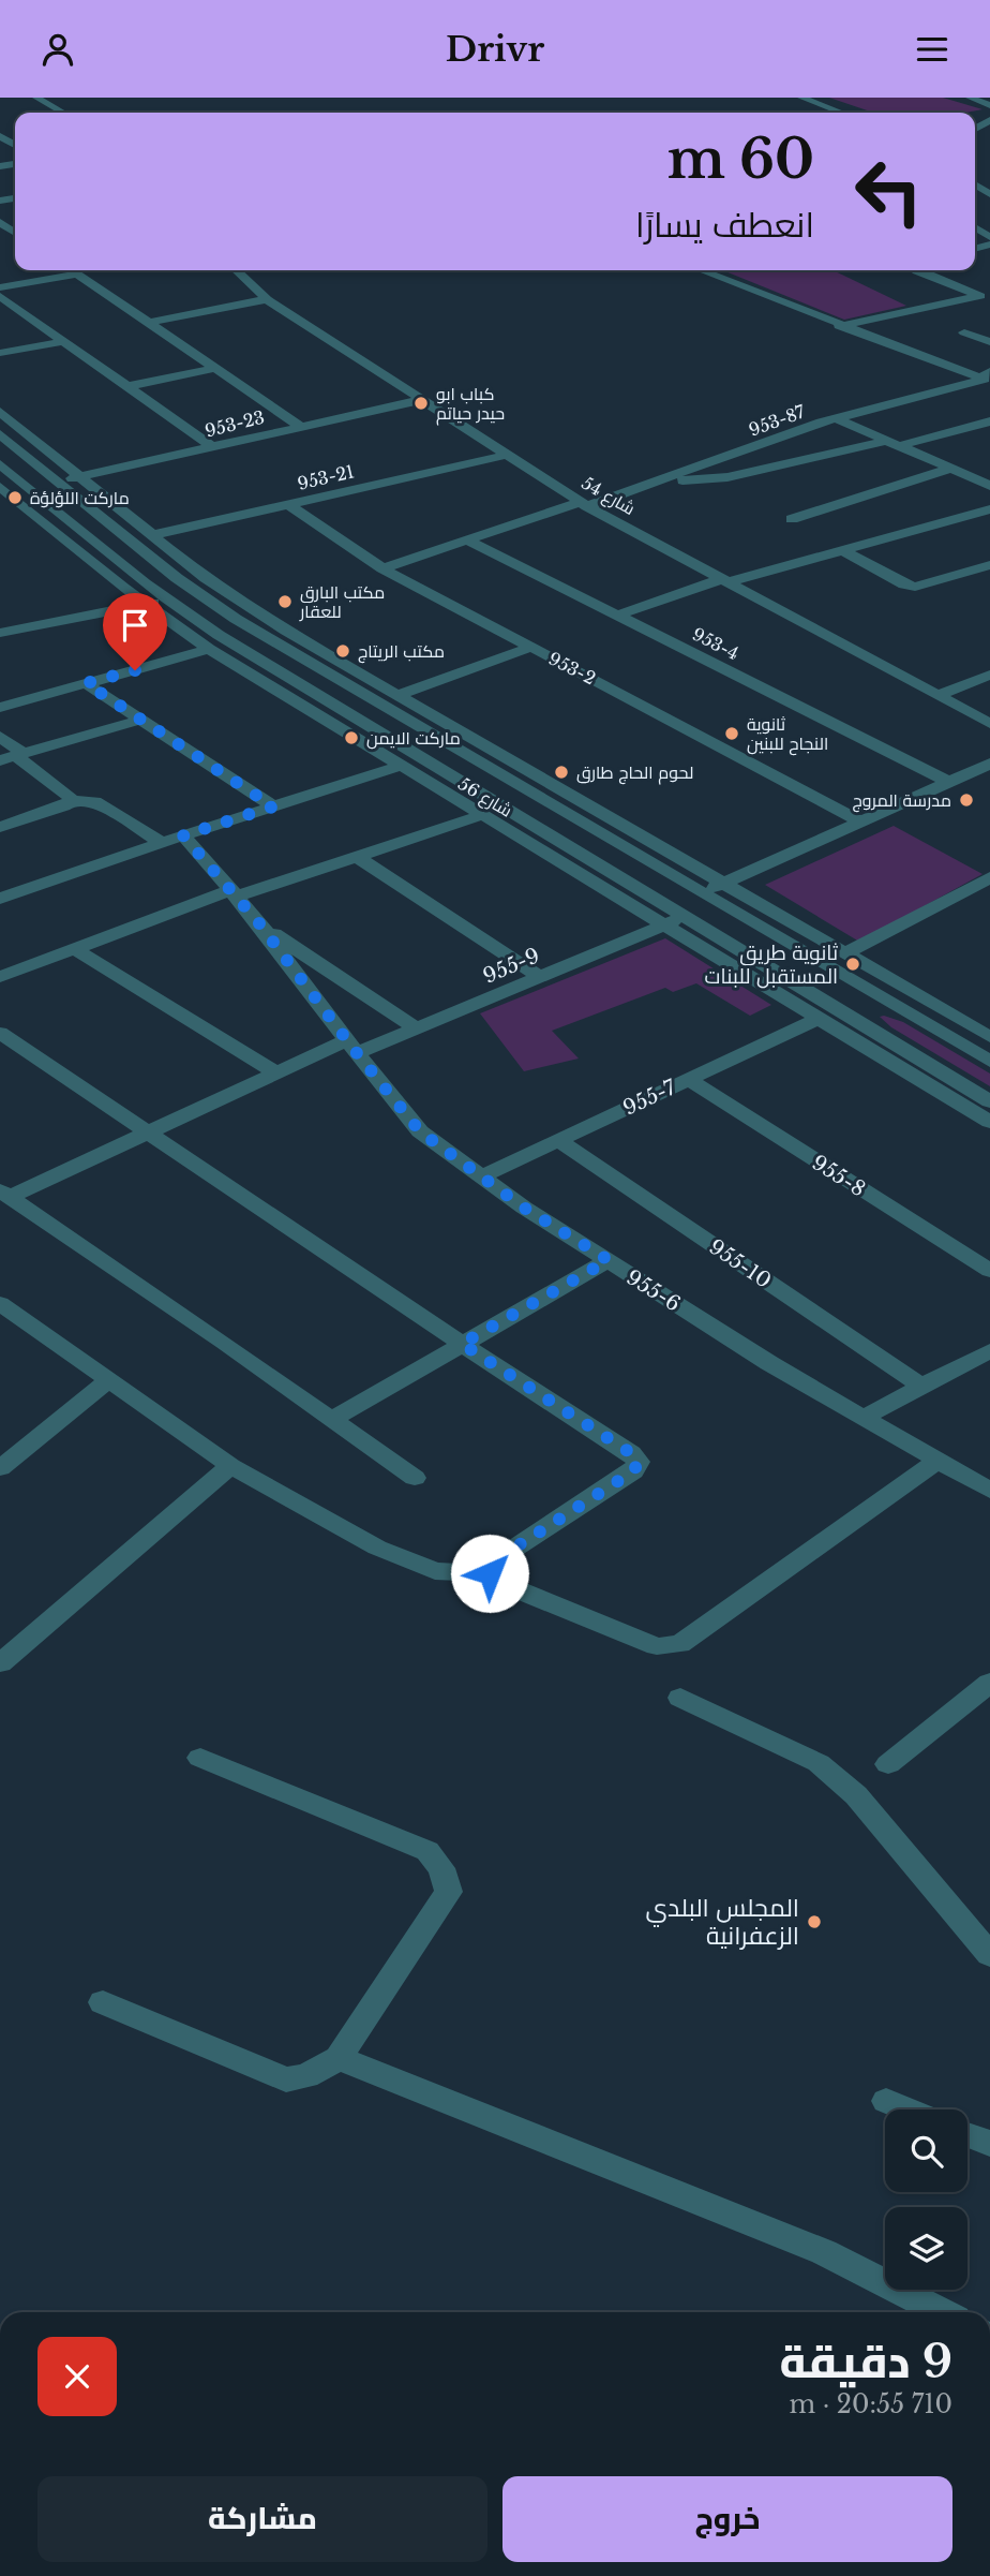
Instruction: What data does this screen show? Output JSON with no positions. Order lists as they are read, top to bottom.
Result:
{
  "streets": {
    "street": [
      "953-87",
      "953-23",
      "953-21",
      "شارع 54",
      "953-4",
      "953-2",
      "شارع 56",
      "955-9",
      "955-7",
      "955-8",
      "955-10",
      "955-6"
    ]
  },
  "crossings": [
    ["953-87", "شارع 54"],
    ["953-87", "953-4"],
    ["953-87", "953-2"],
    ["953-23", "شارع 54"],
    ["953-23", "شارع 56"],
    ["953-21", "شارع 54"],
    ["953-21", "953-2"],
    ["شارع 56", "955-9"],
    ["955-9", "955-6"],
    ["955-7", "955-8"],
    ["955-7", "955-10"],
    ["955-7", "955-6"]
  ],
  "places": [
    "كباب ابو حيدر حياتم",
    "ماركت اللؤلؤة",
    "مكتب البارق للعقار",
    "مكتب الريتاج",
    "ثانوية النجاح للبنين",
    "ماركت الايمن",
    "لحوم الحاج طارق",
    "مدرسة المروج",
    "ثانوية طريق المستقبل للبنات",
    "المجلس البلدي الزعفرانية"
  ],
  "page": {
    "header": "Drivr",
    "turn": ["60 m", "انعطف يسارًا"],
    "heading": ["9 دقيقة", "710 m · 20:55"],
    "buttons": ["خروج", "مشاركة"]
  }
}
